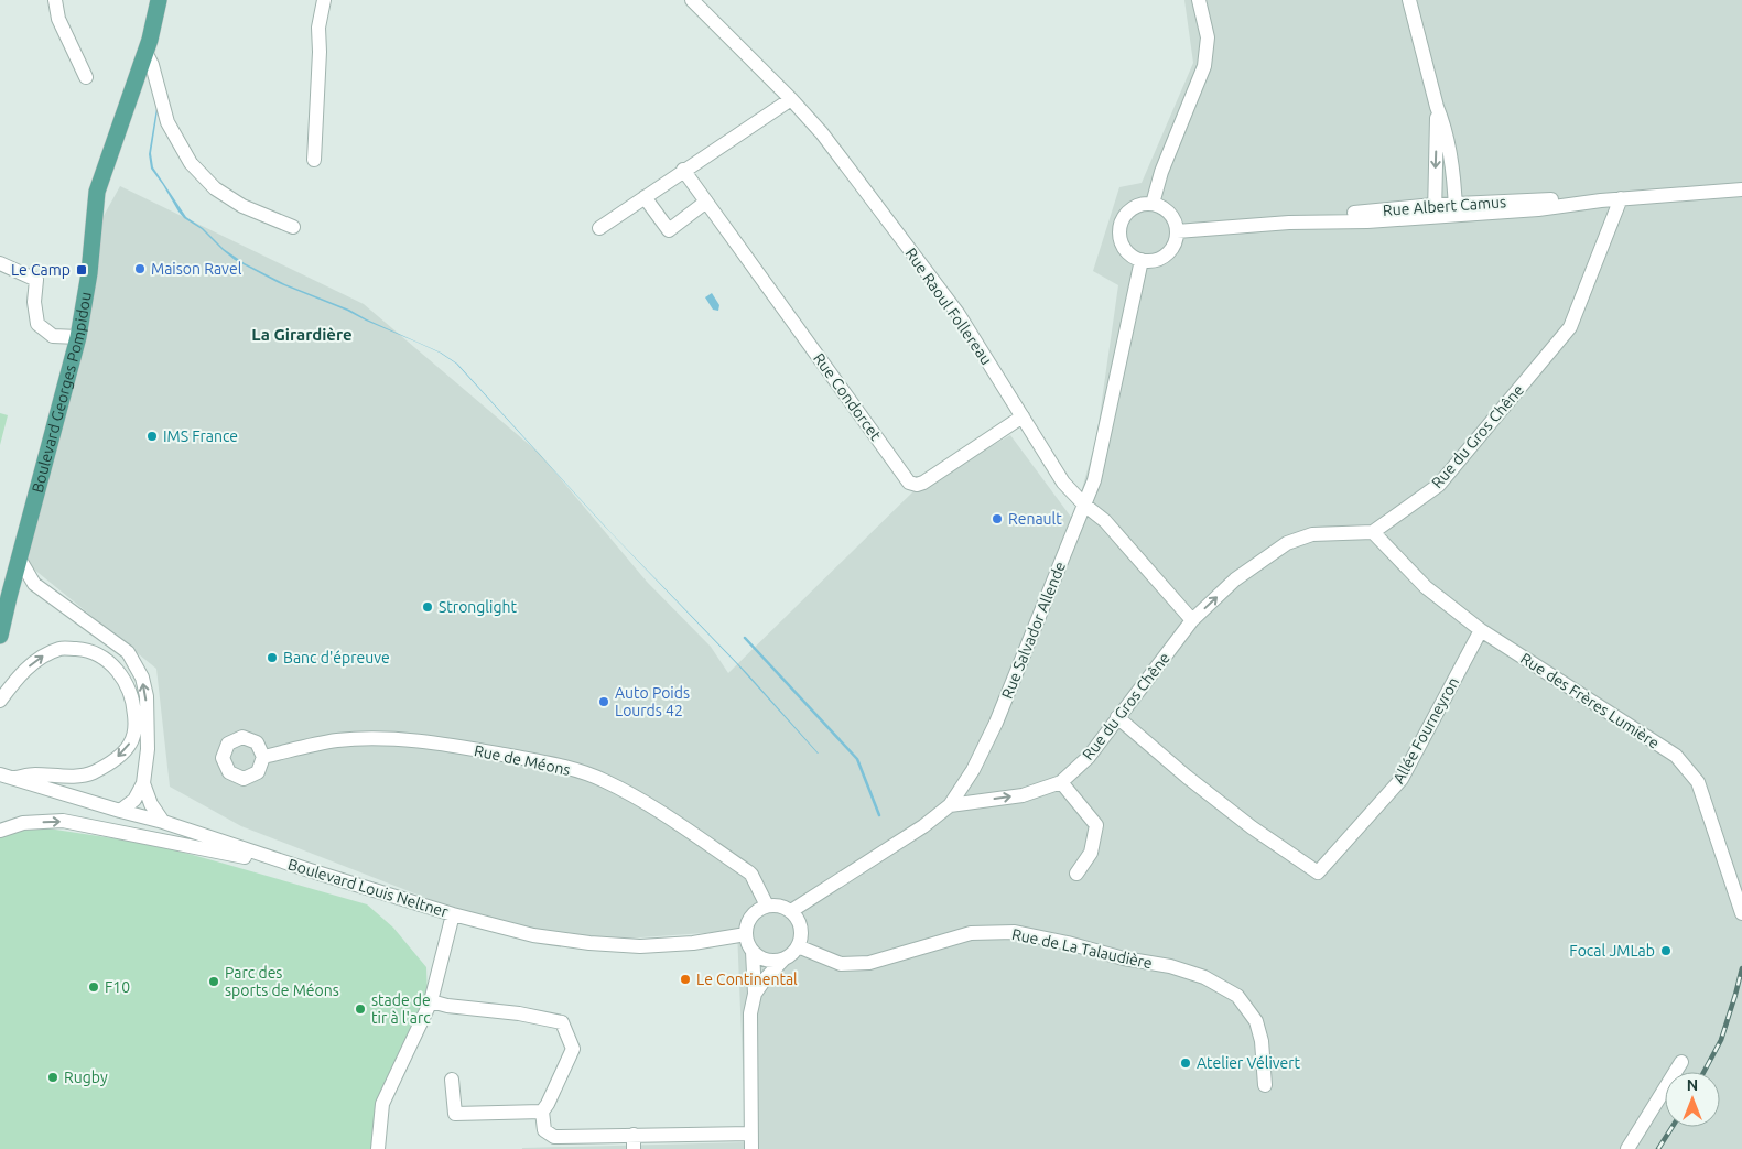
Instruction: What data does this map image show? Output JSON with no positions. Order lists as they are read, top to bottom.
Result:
{
  "streets": {
    "main road": ["Boulevard Georges Pompidou"],
    "street": [
      "Rue Albert Camus",
      "Rue Raoul Follereau",
      "Rue Condorcet",
      "Rue du Gros Chêne",
      "Rue Salvador Allende",
      "Rue des Frères Lumière",
      "Allée Fourneyron",
      "Rue de Méons",
      "Boulevard Louis Neltner",
      "Rue de La Talaudière"
    ]
  },
  "crossings": [
    ["Rue Albert Camus", "Rue du Gros Chêne"],
    ["Rue Albert Camus", "Rue Salvador Allende"],
    ["Rue Raoul Follereau", "Rue Condorcet"],
    ["Rue Raoul Follereau", "Rue du Gros Chêne"],
    ["Rue Raoul Follereau", "Rue Salvador Allende"],
    ["Rue du Gros Chêne", "Rue Salvador Allende"],
    ["Rue du Gros Chêne", "Rue des Frères Lumière"],
    ["Rue du Gros Chêne", "Allée Fourneyron"],
    ["Rue Salvador Allende", "Rue de Méons"],
    ["Rue Salvador Allende", "Boulevard Louis Neltner"],
    ["Rue Salvador Allende", "Rue de La Talaudière"],
    ["Rue des Frères Lumière", "Allée Fourneyron"],
    ["Rue de Méons", "Boulevard Louis Neltner"],
    ["Rue de Méons", "Rue de La Talaudière"],
    ["Boulevard Louis Neltner", "Rue de La Talaudière"]
  ],
  "districts": ["La Girardière"],
  "places": {
    "other": [
      "Maison Ravel",
      "IMS France",
      "Renault",
      "Stronglight",
      "Banc d'épreuve",
      "Auto Poids Lourds 42",
      "Focal JMLab",
      "Le Continental",
      "Parc des sports de Méons",
      "F10",
      "stade de tir à l'arc",
      "Atelier Vélivert",
      "Rugby"
    ],
    "transit": ["Le Camp"]
  },
  "north": "top"
}
